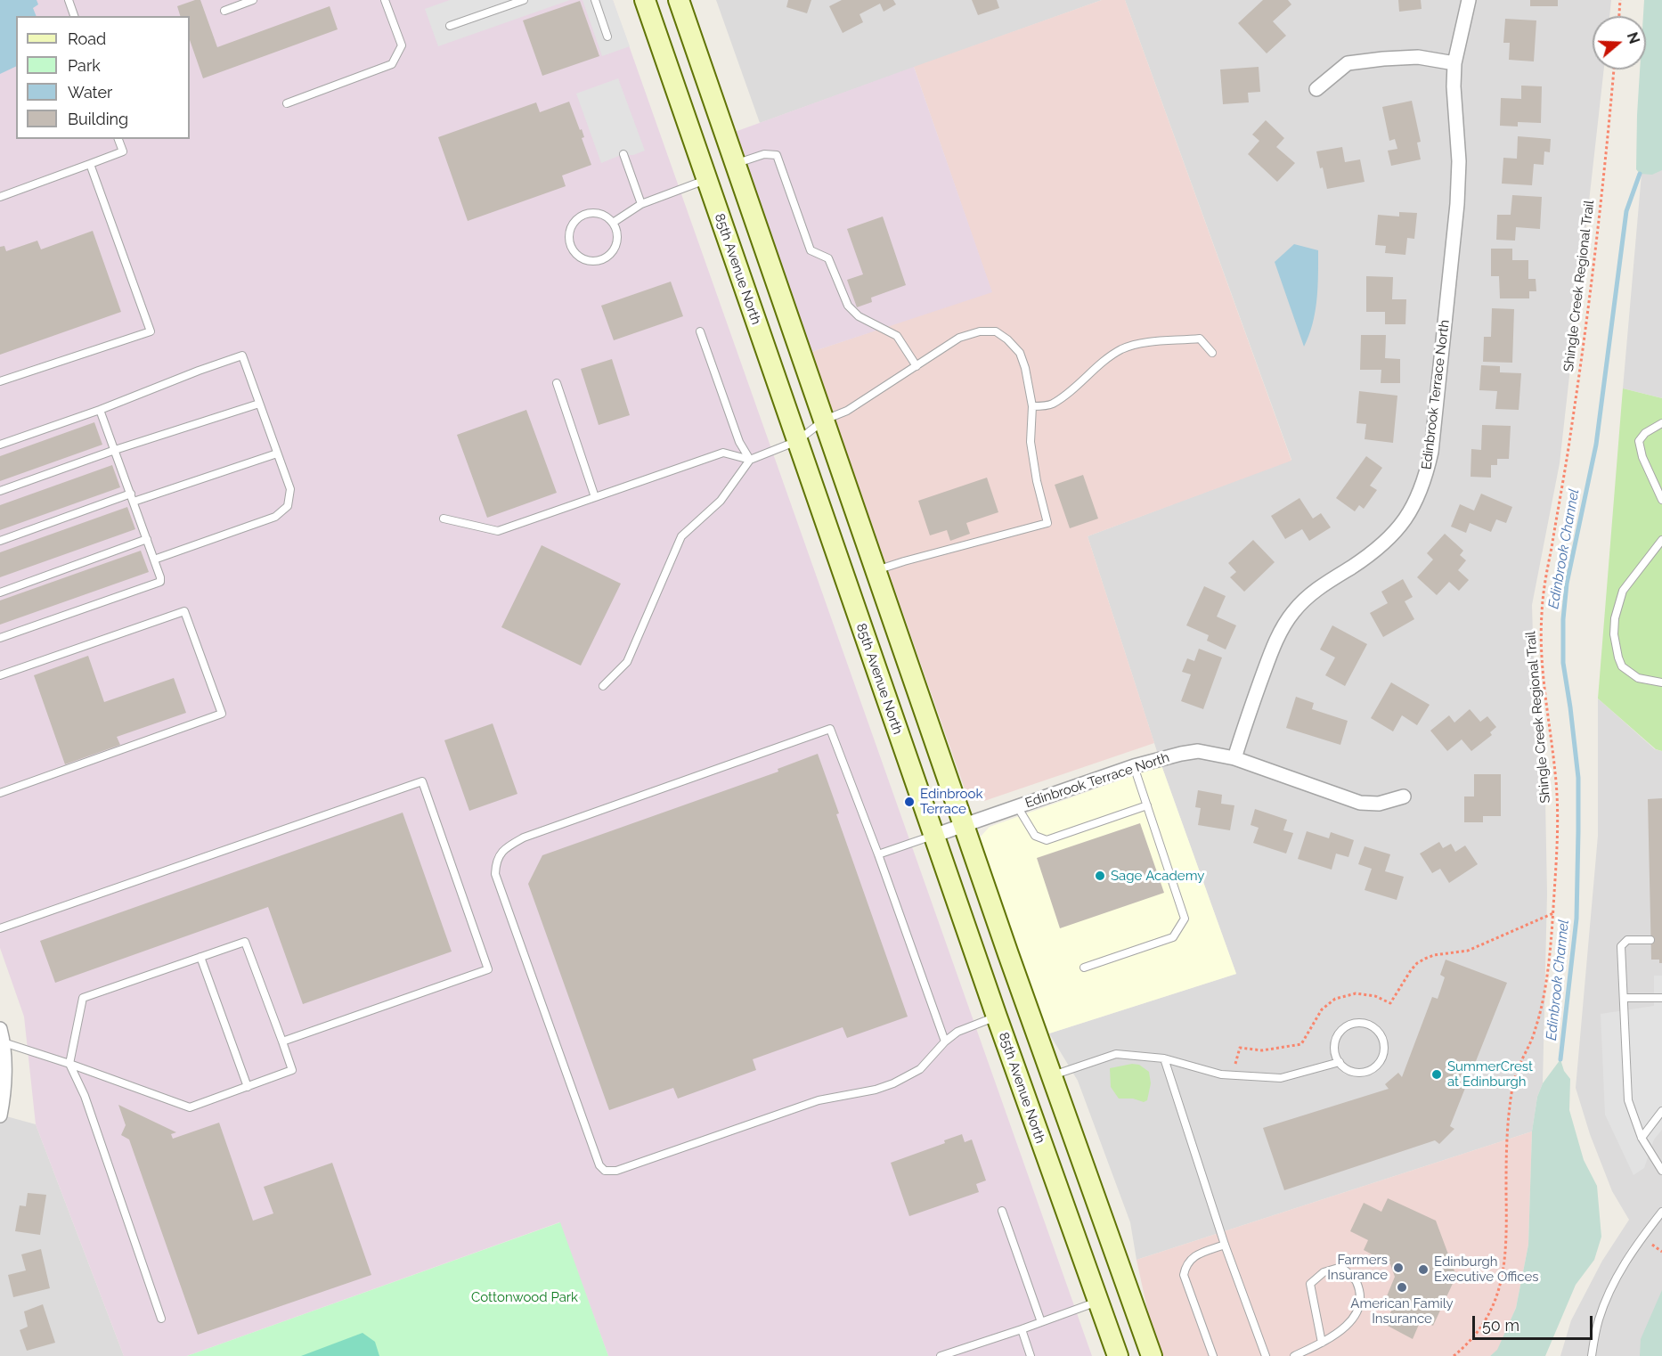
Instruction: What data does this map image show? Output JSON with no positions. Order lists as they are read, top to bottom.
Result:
{
  "streets": {
    "main road": ["85th Avenue North"],
    "street": ["Edinbrook Terrace North"],
    "path": ["Shingle Creek Regional Trail"]
  },
  "crossings": [
    ["85th Avenue North", "Edinbrook Terrace North"]
  ],
  "water": ["Edinbrook Channel"],
  "parks": ["Cottonwood Park"],
  "places": [
    "Edinbrook Terrace",
    "Sage Academy",
    "SummerCrest at Edinburgh",
    "Farmers Insurance",
    "Edinburgh Executive Offices",
    "American Family Insurance"
  ],
  "legend": [
    "Road",
    "Park",
    "Water",
    "Building"
  ],
  "scale_bar": "50 m",
  "north": "right"
}
